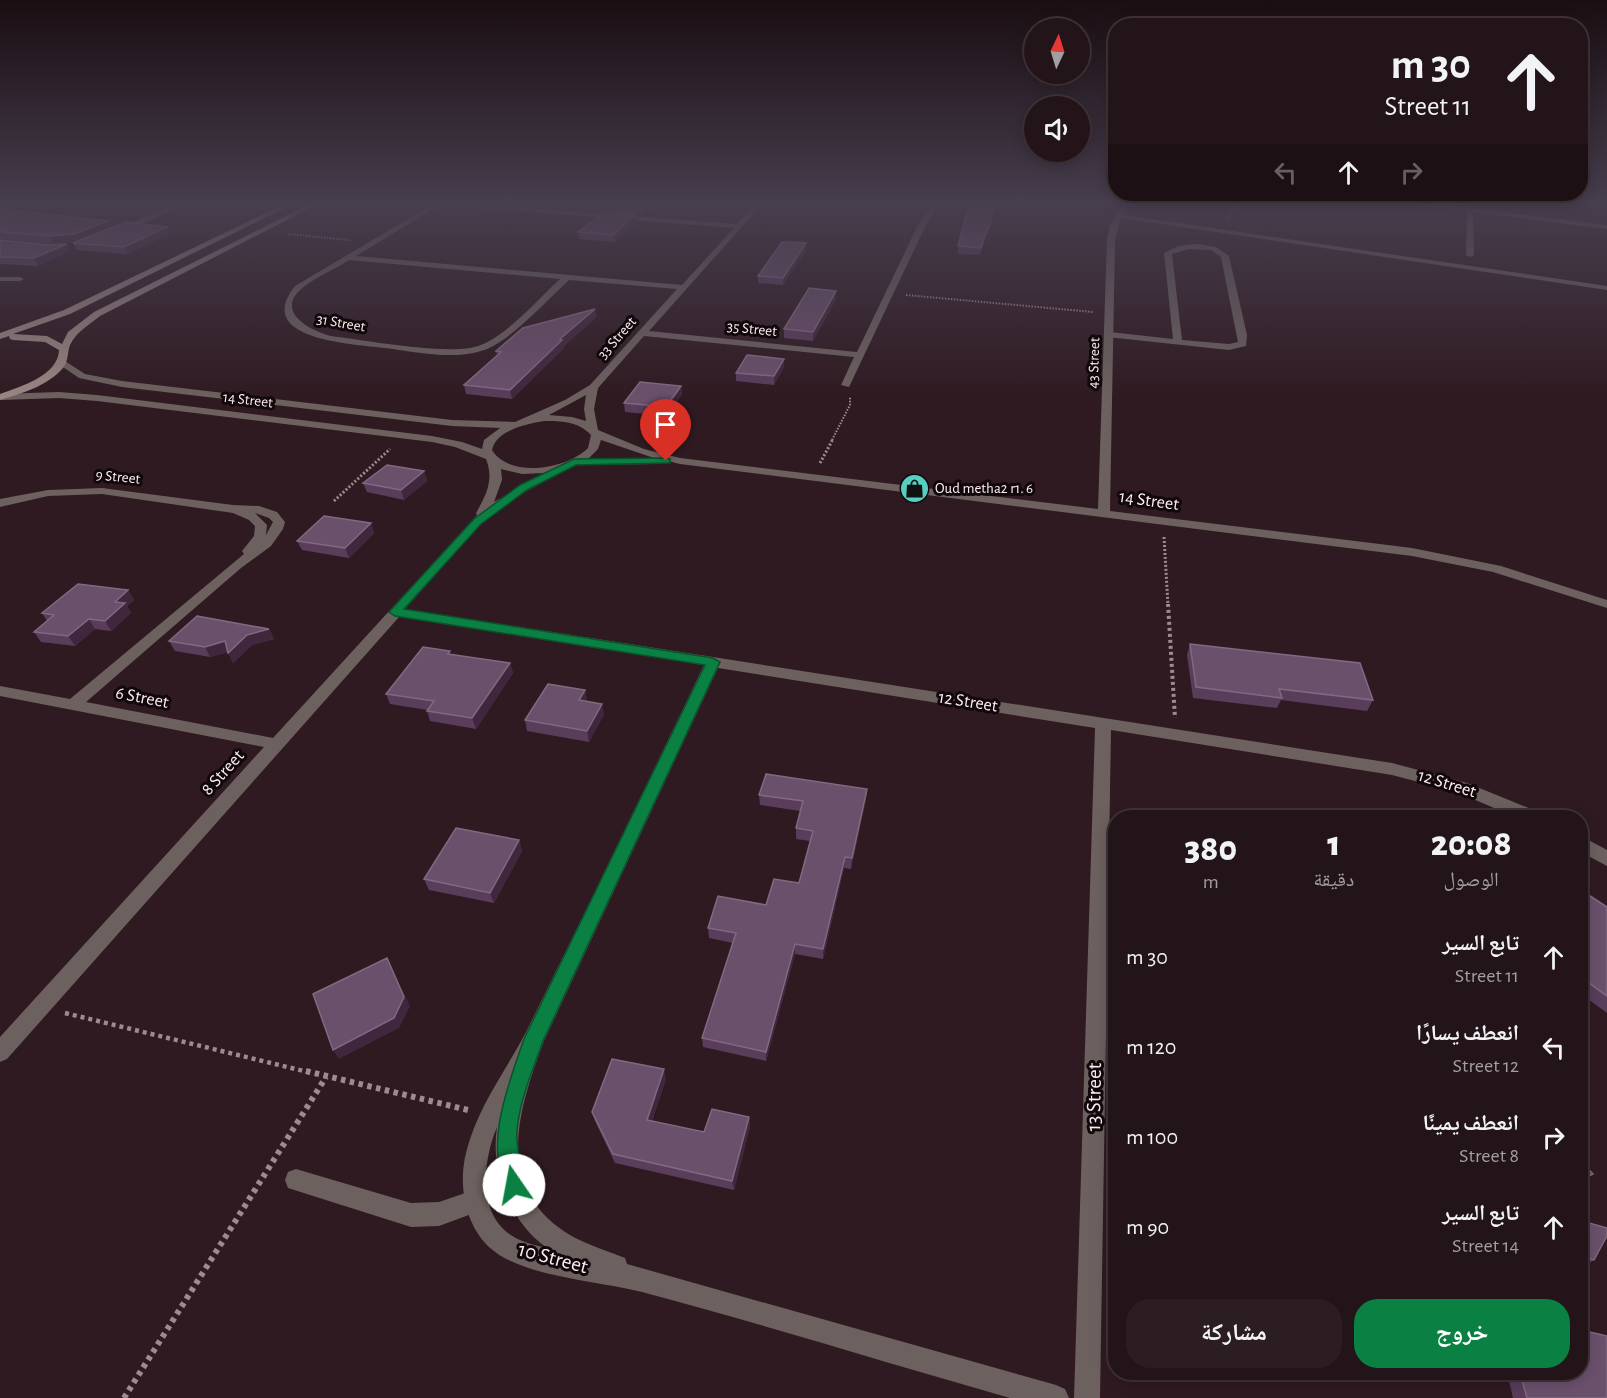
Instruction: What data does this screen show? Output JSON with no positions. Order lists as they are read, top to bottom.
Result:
{
  "streets": {
    "street": [
      "31 Street",
      "35 Street",
      "33 Street",
      "43 Street",
      "14 Street",
      "9 Street",
      "6 Street",
      "12 Street",
      "8 Street",
      "13 Street",
      "10 Street"
    ]
  },
  "crossings": [
    ["35 Street", "33 Street"],
    ["33 Street", "14 Street"],
    ["43 Street", "14 Street"],
    ["14 Street", "8 Street"],
    ["9 Street", "6 Street"],
    ["6 Street", "8 Street"],
    ["12 Street", "8 Street"],
    ["12 Street", "13 Street"]
  ],
  "places": {
    "shop": ["Oud metha2 r1. 6"]
  },
  "north": "top",
  "page": {
    "turn": ["30 m", "11 Street"],
    "eta": [
      "20:08",
      "الوصول",
      "1",
      "دقيقة",
      "380",
      "m"
    ],
    "list": [
      {
        "name": "تابع السير",
        "note": "11 Street",
        "value": "30 m"
      },
      {
        "name": "انعطف يسارًا",
        "note": "12 Street",
        "value": "120 m"
      },
      {
        "name": "انعطف يمينًا",
        "note": "8 Street",
        "value": "100 m"
      },
      {
        "name": "تابع السير",
        "note": "14 Street",
        "value": "90 m"
      }
    ],
    "buttons": ["خروج", "مشاركة"]
  }
}
